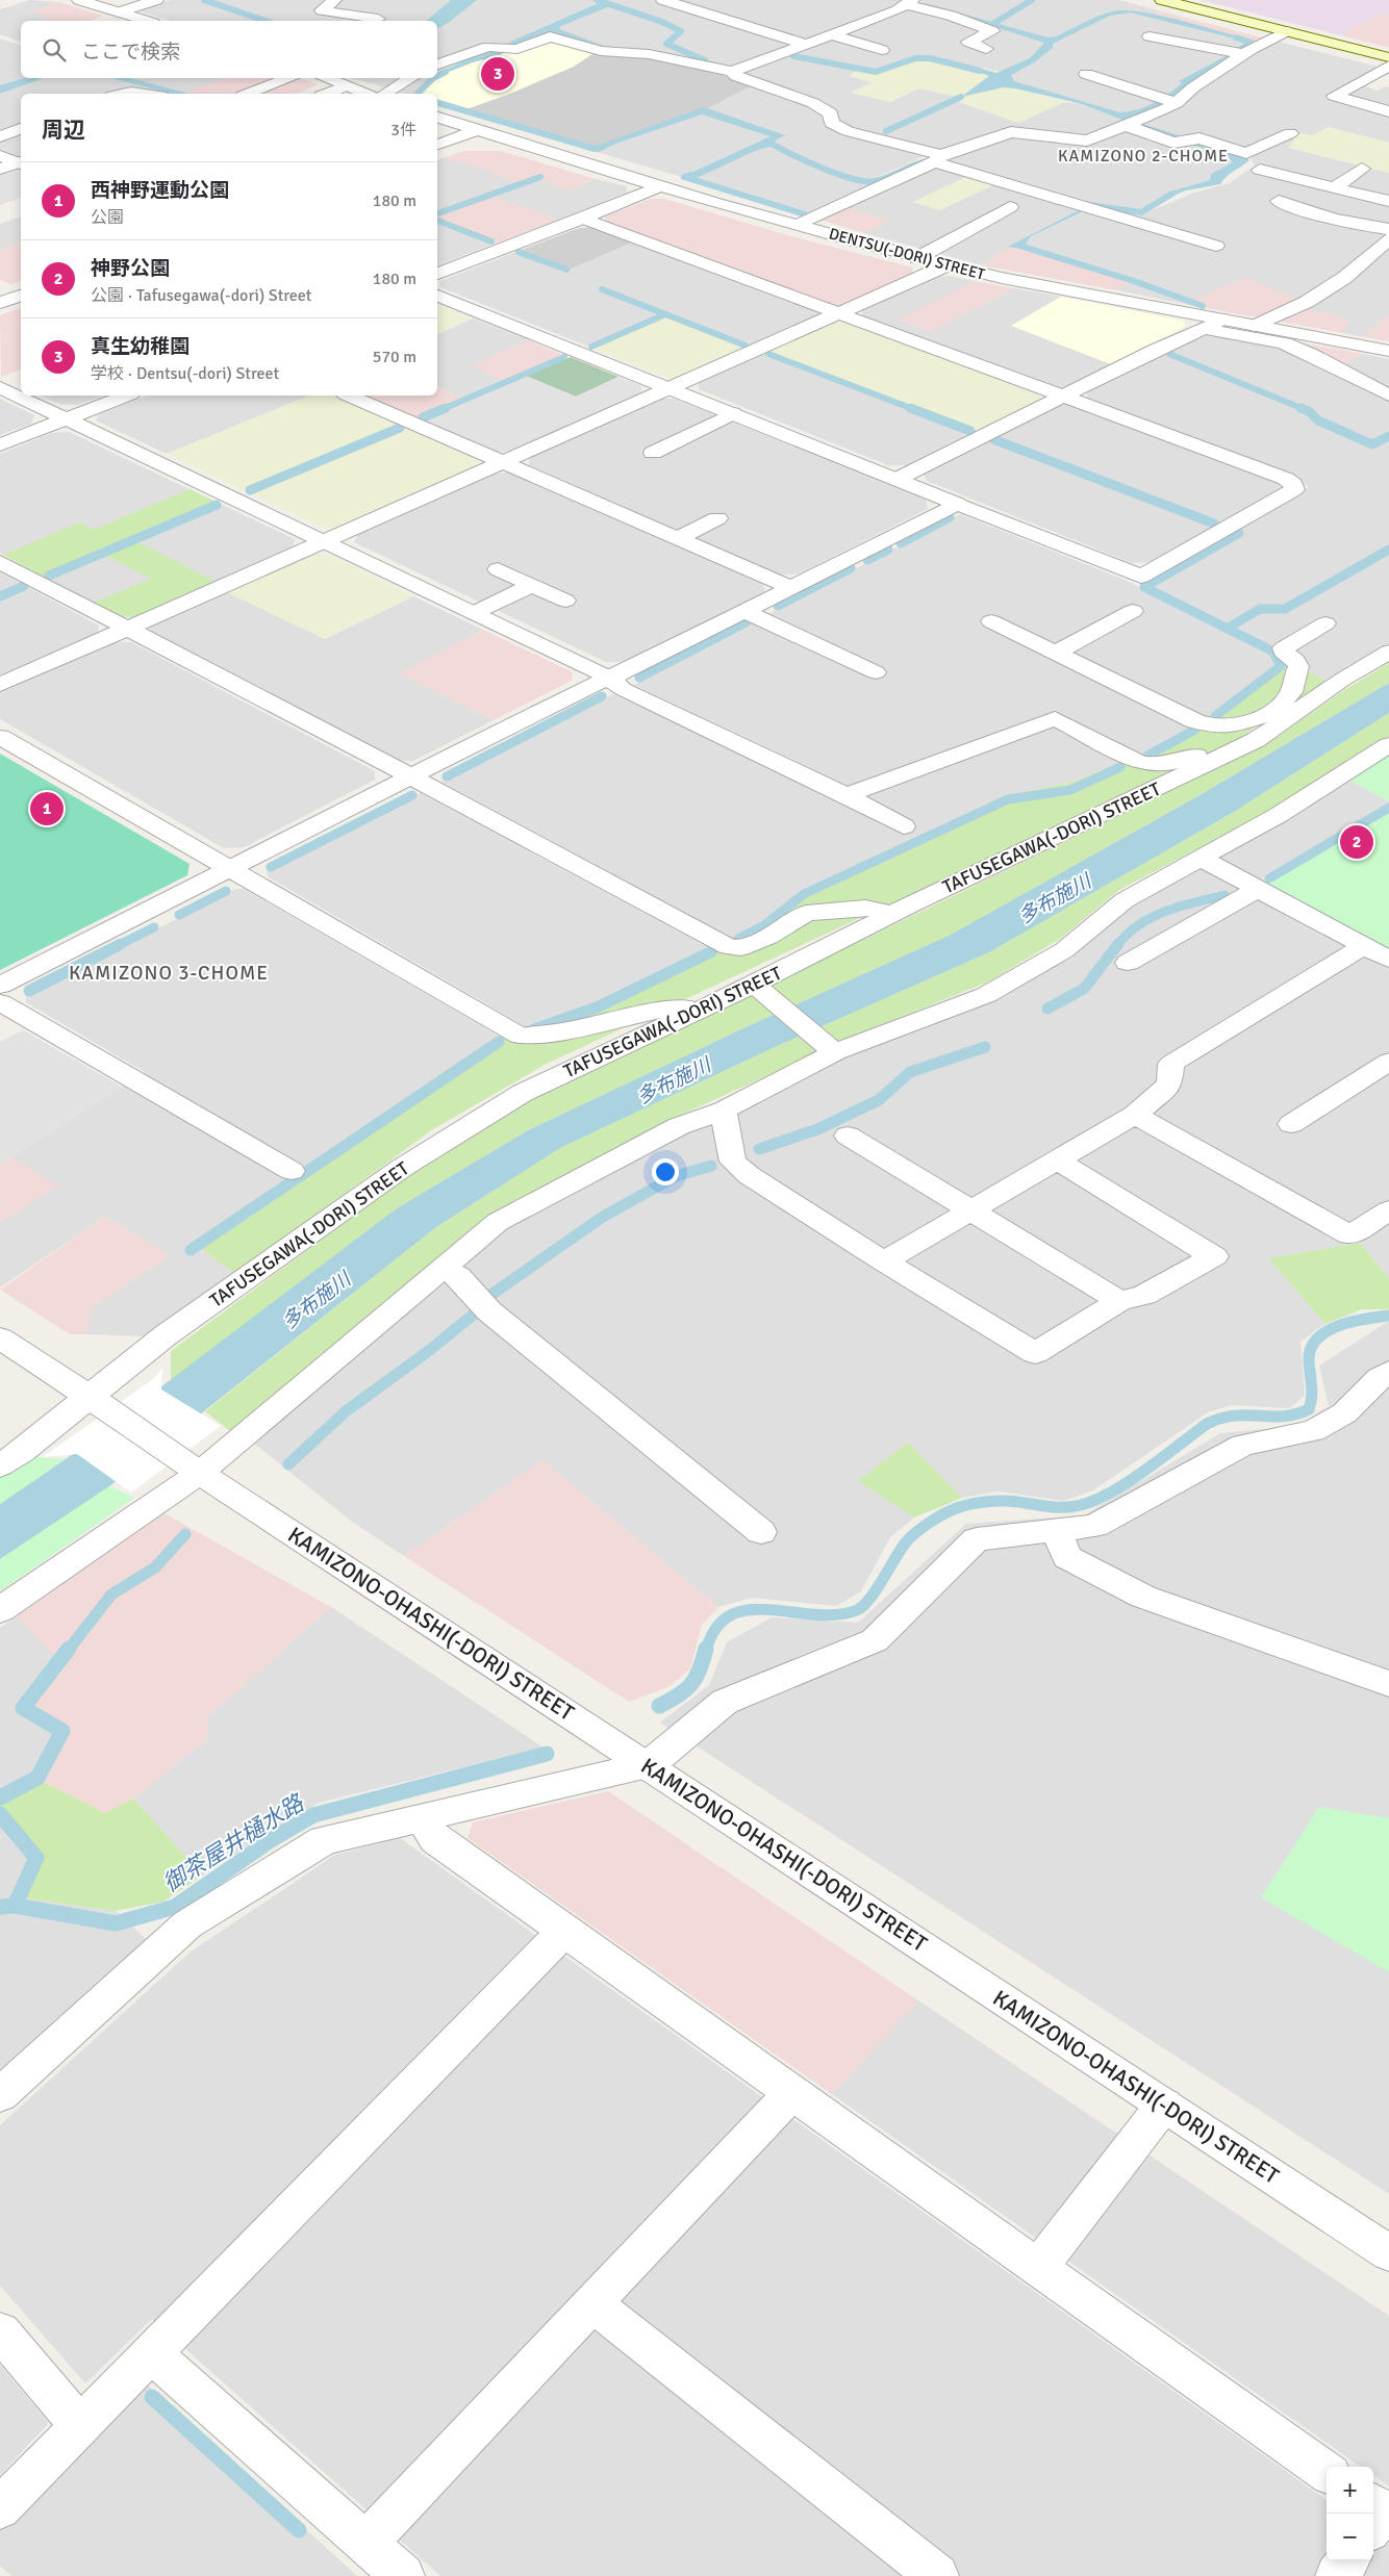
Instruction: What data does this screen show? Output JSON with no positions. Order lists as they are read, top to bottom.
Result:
{
  "streets": {
    "street": ["DENTSU(-DORI) STREET", "TAFUSEGAWA(-DORI) STREET", "KAMIZONO-OHASHI(-DORI) STREET"]
  },
  "crossings": [
    ["TAFUSEGAWA(-DORI) STREET", "KAMIZONO-OHASHI(-DORI) STREET"]
  ],
  "districts": ["KAMIZONO 2-CHOME", "KAMIZONO 3-CHOME"],
  "water": ["多布施川", "御茶屋井樋水路"],
  "page": {
    "search": "ここで検索",
    "pins": ["3", "1", "2"],
    "heading": ["周辺", "3件"],
    "list": [
      {
        "mark": "1",
        "name": "西神野運動公園",
        "note": "公園",
        "value": "180 m"
      },
      {
        "mark": "2",
        "name": "神野公園",
        "note": "公園 · Tafusegawa(-dori) Street",
        "value": "180 m"
      },
      {
        "mark": "3",
        "name": "真生幼稚園",
        "note": "学校 · Dentsu(-dori) Street",
        "value": "570 m"
      }
    ],
    "map_buttons": ["+", "−"]
  }
}
